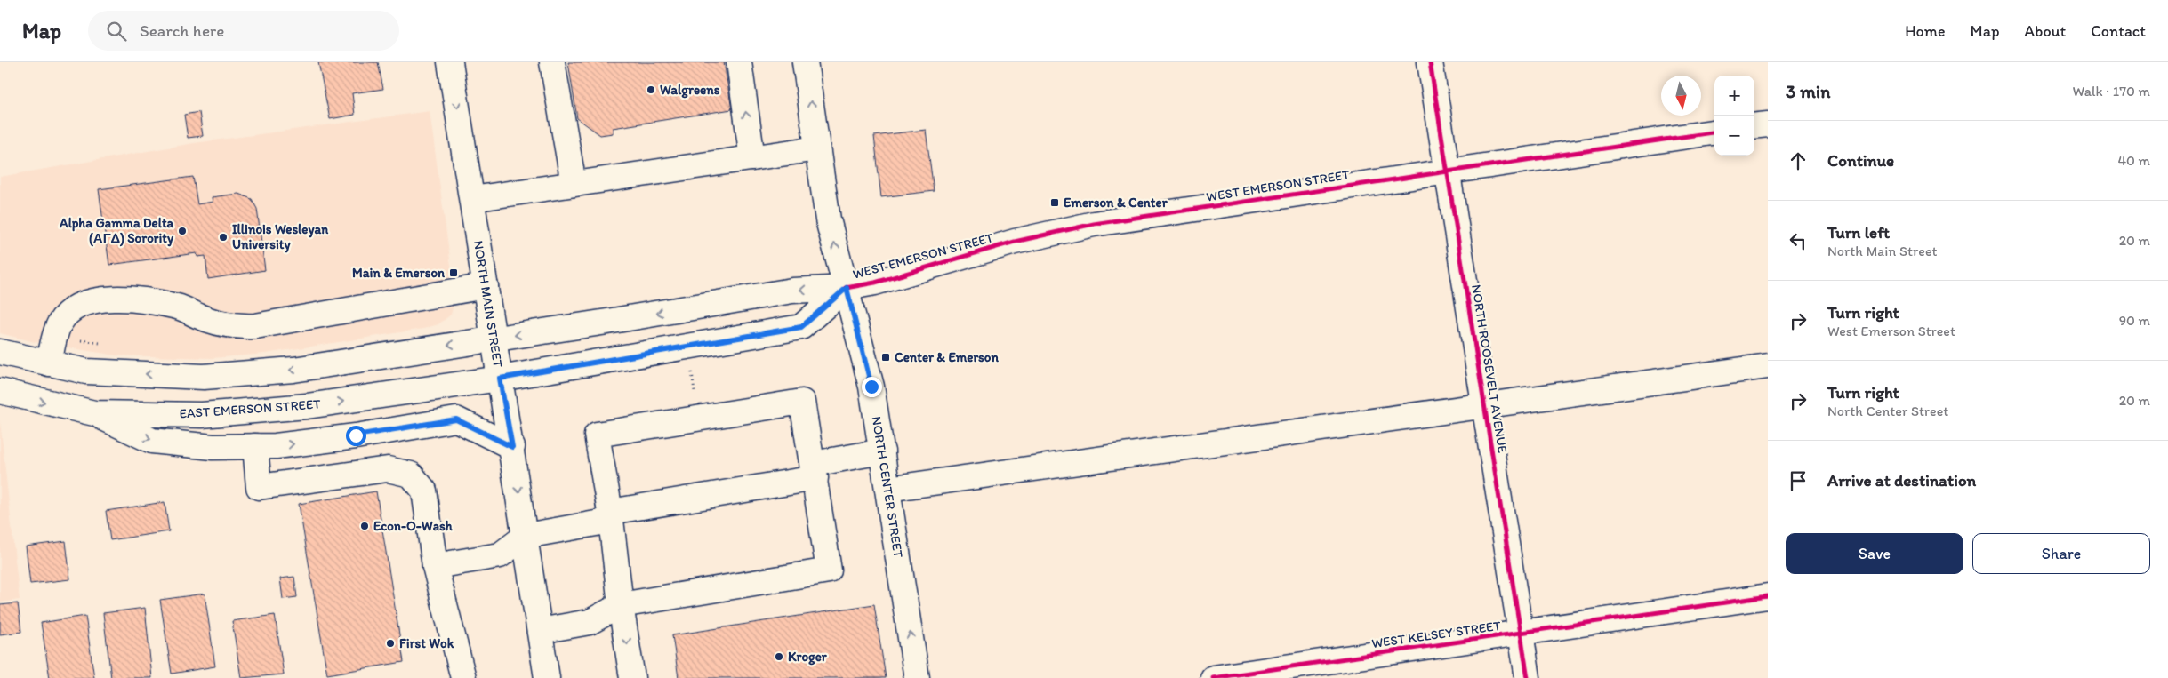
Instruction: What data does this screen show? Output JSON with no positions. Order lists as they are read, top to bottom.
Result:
{
  "streets": {
    "main road": [
      "WEST EMERSON STREET",
      "NORTH MAIN STREET",
      "NORTH ROOSEVELT AVENUE",
      "EAST EMERSON STREET",
      "NORTH CENTER STREET",
      "WEST KELSEY STREET"
    ]
  },
  "crossings": [
    ["WEST EMERSON STREET", "NORTH MAIN STREET"],
    ["WEST EMERSON STREET", "NORTH ROOSEVELT AVENUE"],
    ["WEST EMERSON STREET", "EAST EMERSON STREET"],
    ["WEST EMERSON STREET", "NORTH CENTER STREET"],
    ["NORTH MAIN STREET", "EAST EMERSON STREET"],
    ["NORTH ROOSEVELT AVENUE", "WEST KELSEY STREET"]
  ],
  "one_way": ["NORTH CENTER STREET"],
  "places": {
    "other": [
      "Walgreens",
      "Alpha Gamma Delta (ΑΓΔ) Sorority",
      "Illinois Wesleyan University",
      "Econ-O-Wash",
      "First Wok",
      "Kroger"
    ],
    "transit": ["Emerson & Center", "Main & Emerson", "Center & Emerson"]
  },
  "north": "bottom",
  "page": {
    "header": "Map",
    "search": "Search here",
    "nav": [
      "Home",
      "Map",
      "About",
      "Contact"
    ],
    "heading": ["3 min", "Walk · 170 m"],
    "map_buttons": ["+", "−"],
    "list": [
      ["Continue", "40 m"],
      ["Turn left", "North Main Street", "20 m"],
      ["Turn right", "West Emerson Street", "90 m"],
      ["Turn right", "North Center Street", "20 m"],
      "Arrive at destination"
    ],
    "buttons": ["Save", "Share"]
  }
}
